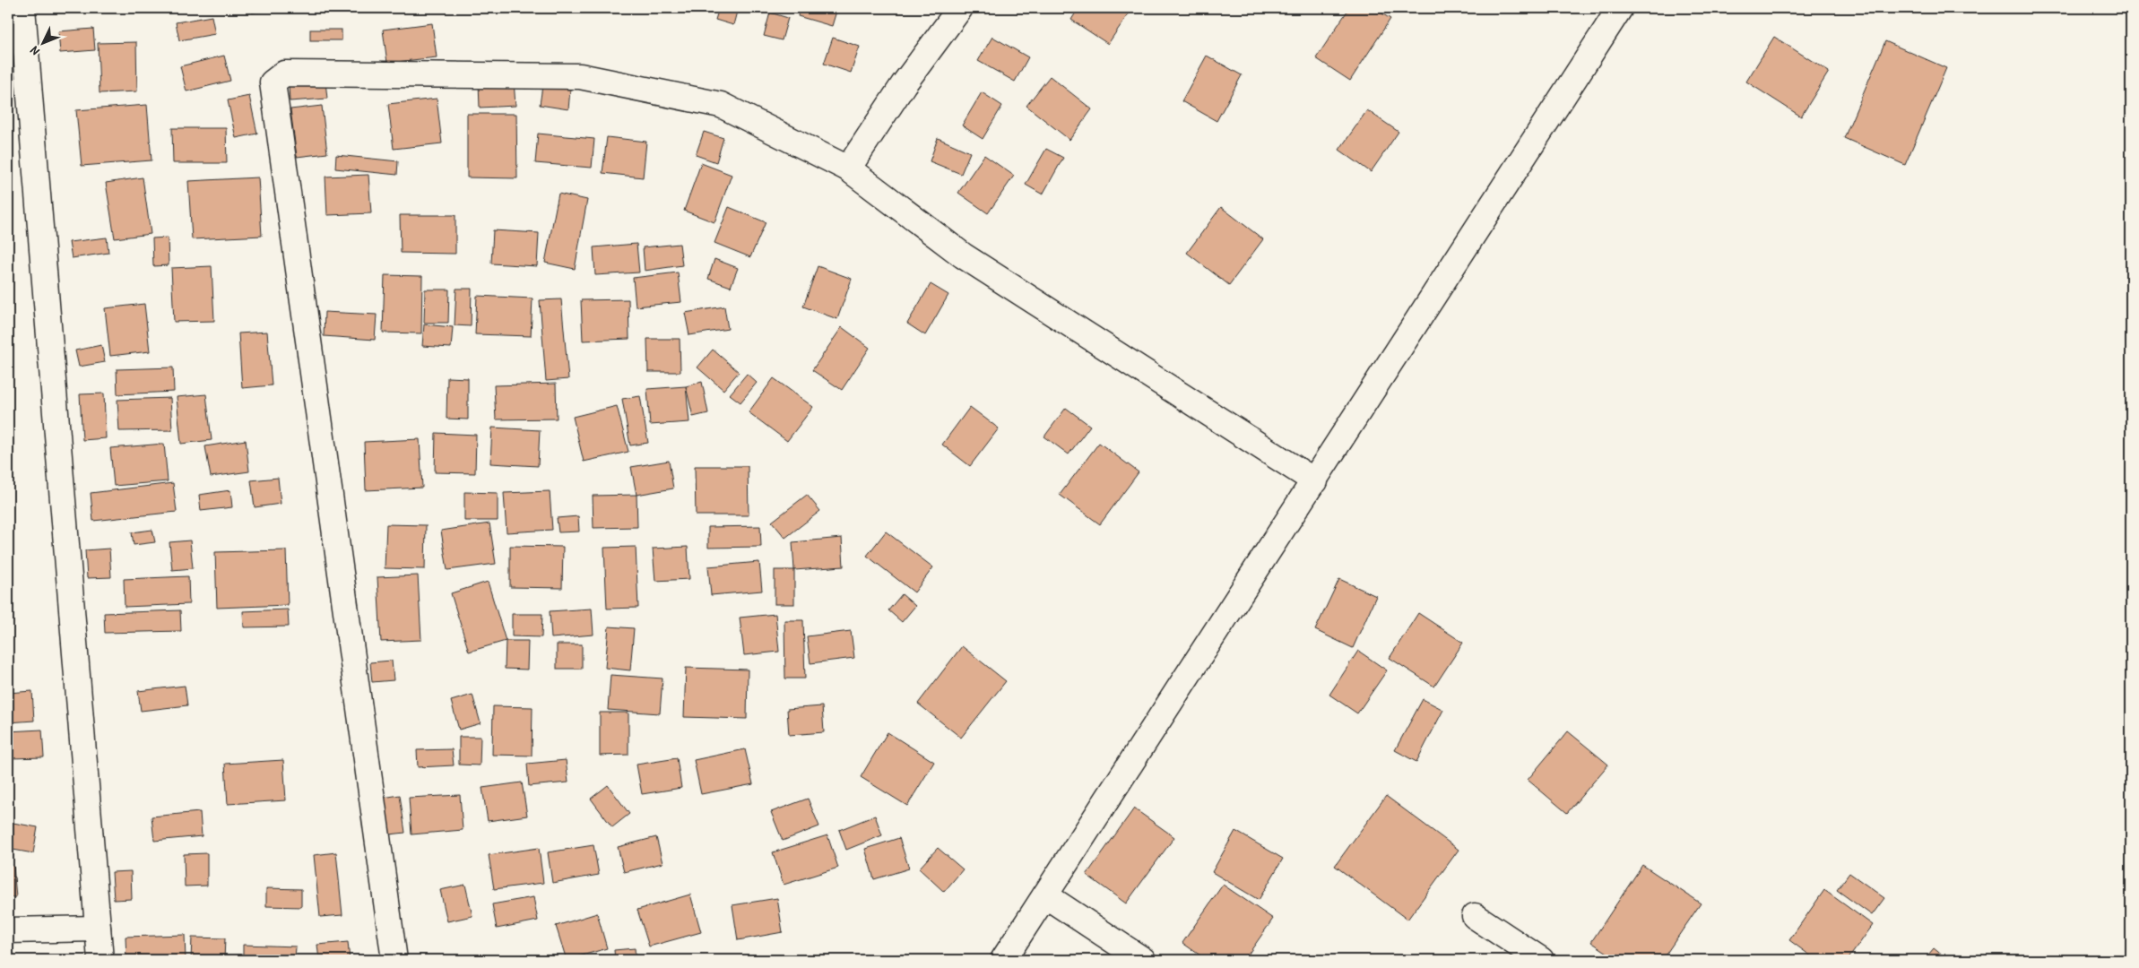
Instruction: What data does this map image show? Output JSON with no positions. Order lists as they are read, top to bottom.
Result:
{
  "north": "bottom left"
}
